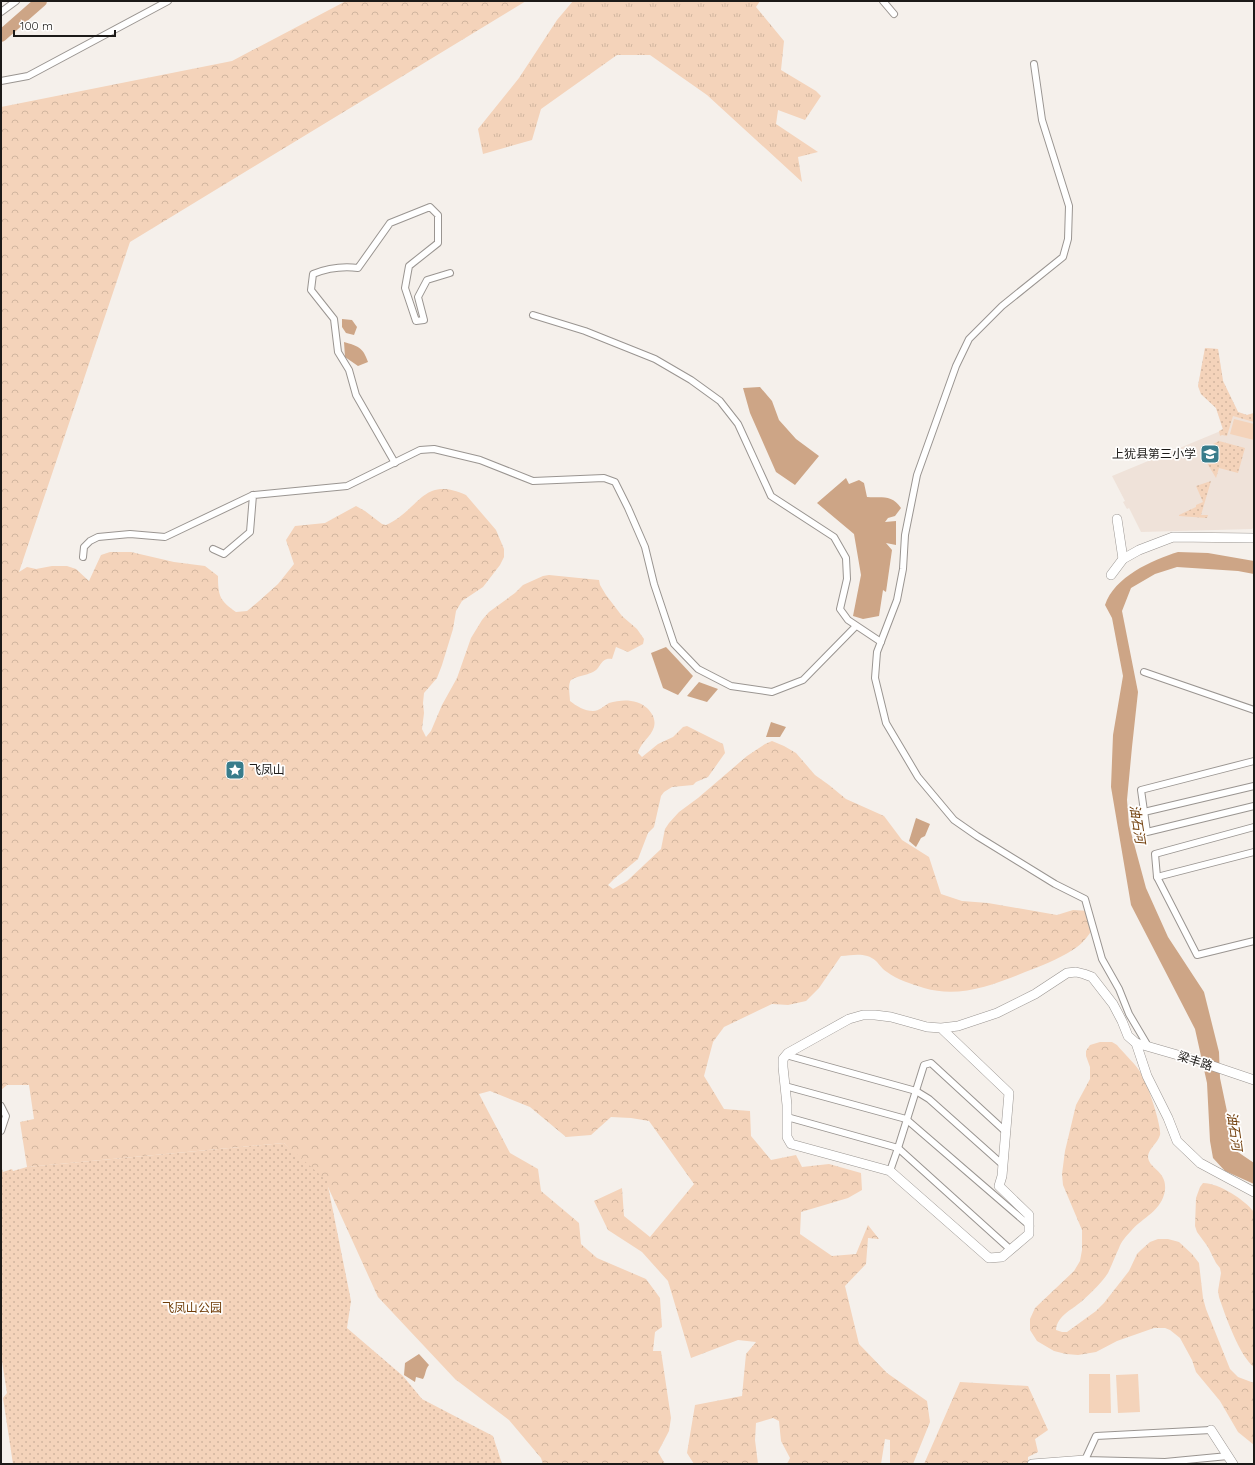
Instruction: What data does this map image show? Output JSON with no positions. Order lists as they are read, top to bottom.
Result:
{
  "streets": {
    "street": ["梁丰路"]
  },
  "water": ["油石河"],
  "parks": ["飞凤山公园"],
  "places": {
    "school or university": ["上犹县第三小学"],
    "place": ["飞凤山"]
  },
  "scale_bar": "100 m"
}
